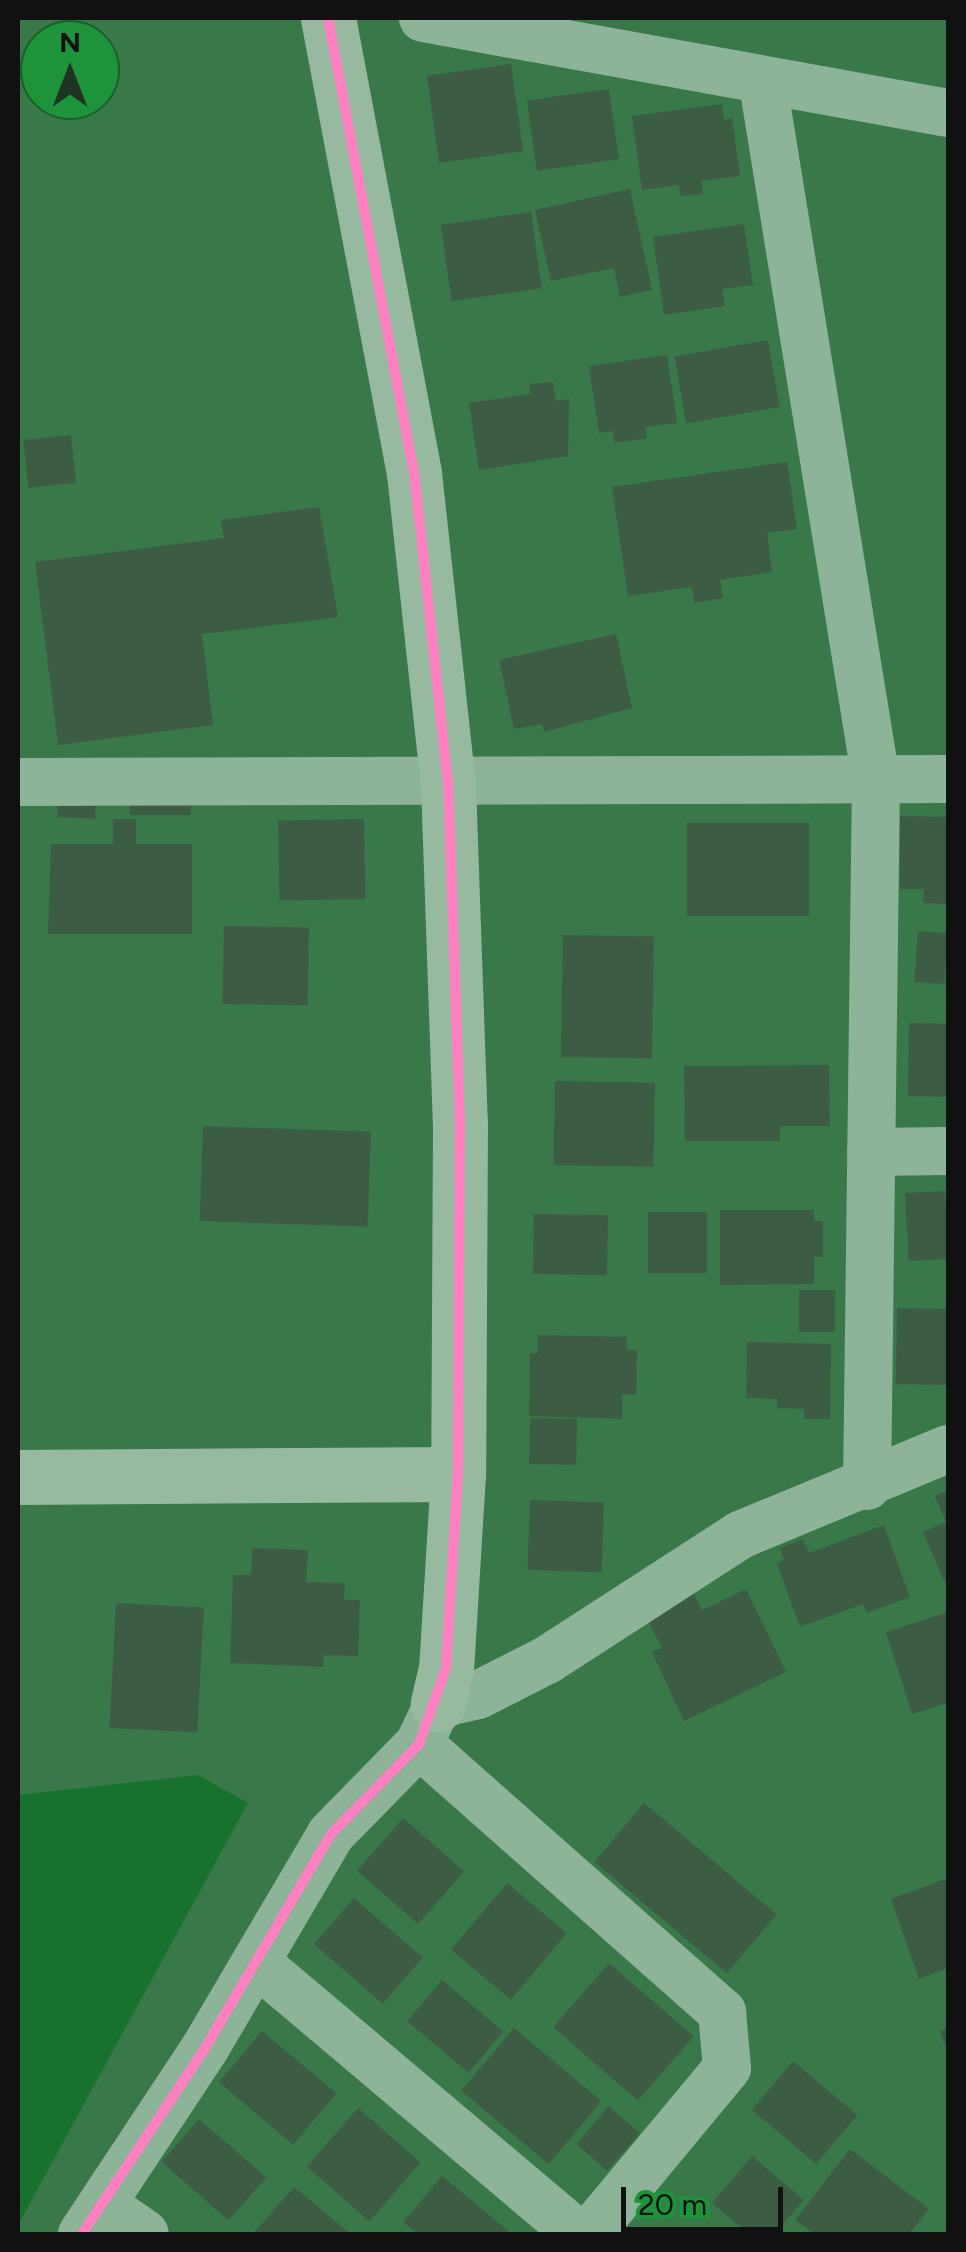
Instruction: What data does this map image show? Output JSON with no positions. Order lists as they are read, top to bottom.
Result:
{
  "scale_bar": "20 m",
  "north": "top"
}
